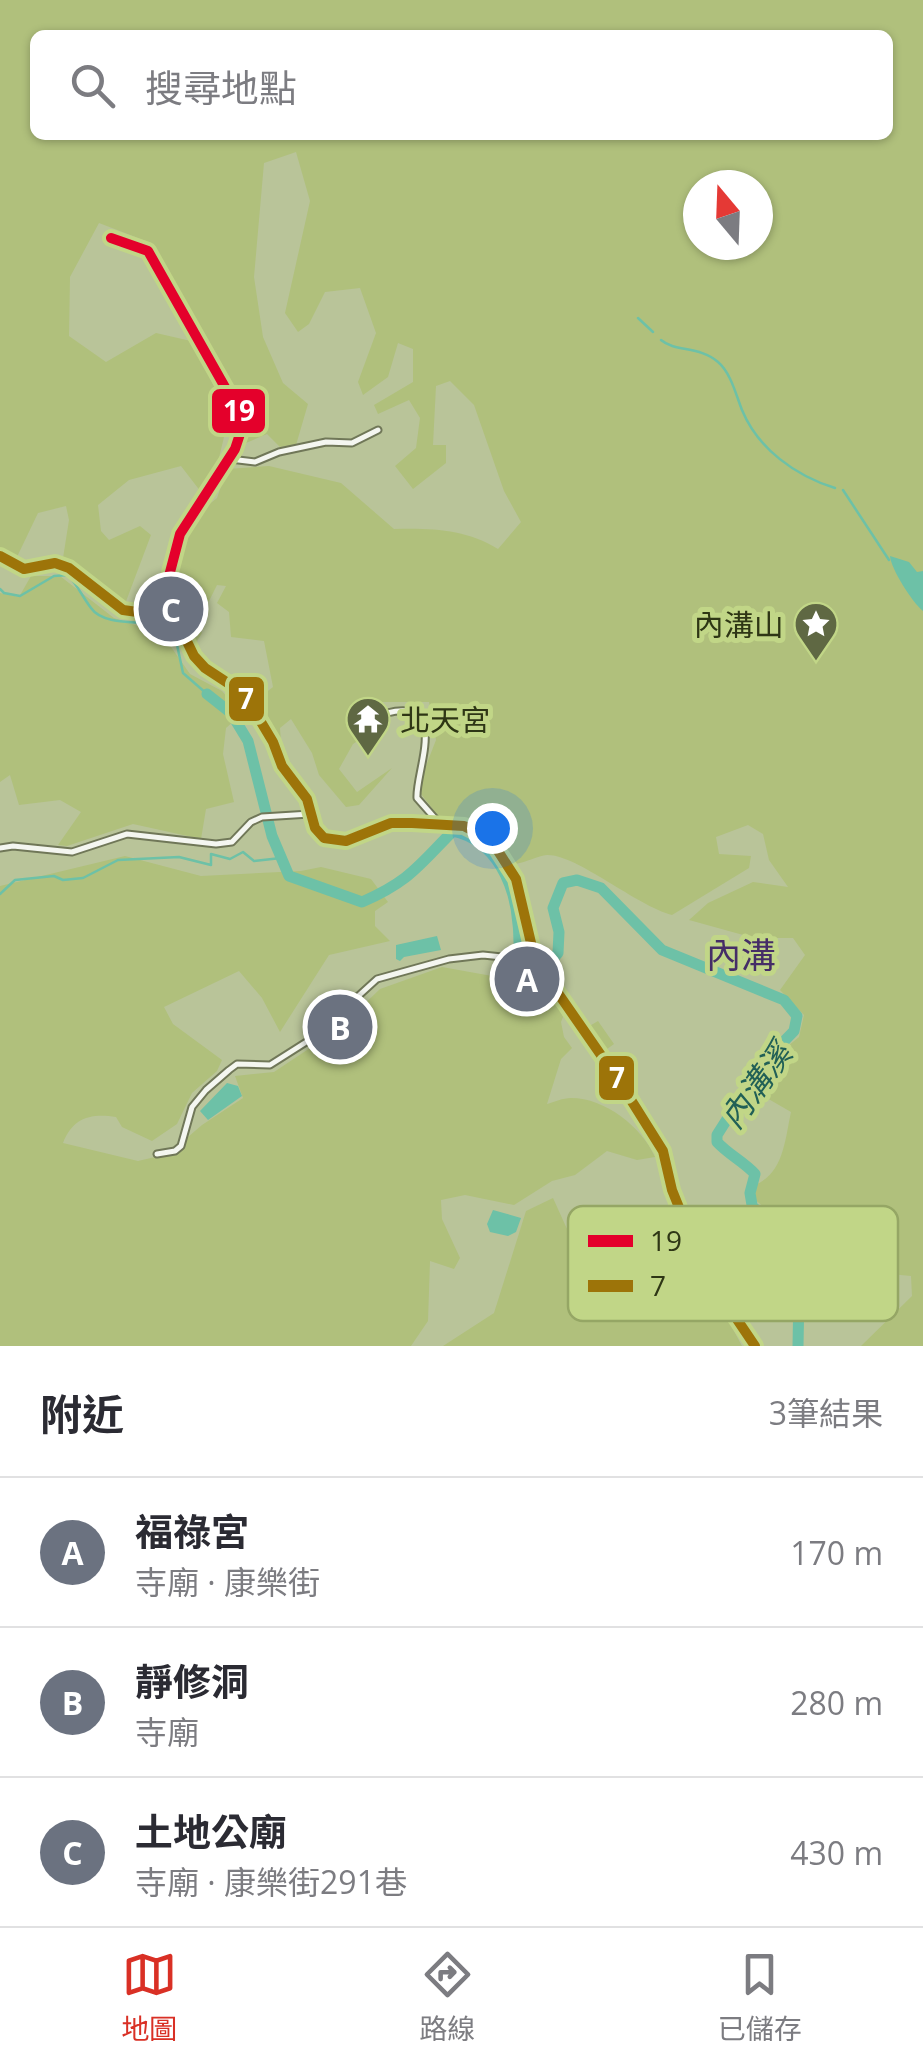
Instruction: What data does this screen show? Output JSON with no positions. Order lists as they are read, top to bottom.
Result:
{
  "districts": ["內溝"],
  "water": ["內溝溪"],
  "places": {
    "place": ["內溝山"],
    "temple": ["北天宮"]
  },
  "lines": ["transit line 19", "transit line 7"],
  "legend": ["19", "7"],
  "north": "top",
  "page": {
    "search": "搜尋地點",
    "pins": ["C", "A", "B"],
    "heading": ["附近", "3筆結果"],
    "list": [
      {
        "mark": "A",
        "name": "福祿宮",
        "note": "寺廟 · 康樂街",
        "value": "170 m"
      },
      {
        "mark": "B",
        "name": "靜修洞",
        "note": "寺廟",
        "value": "280 m"
      },
      {
        "mark": "C",
        "name": "土地公廟",
        "note": "寺廟 · 康樂街291巷",
        "value": "430 m"
      }
    ],
    "nav": ["地圖", "路線", "已儲存"]
  }
}
